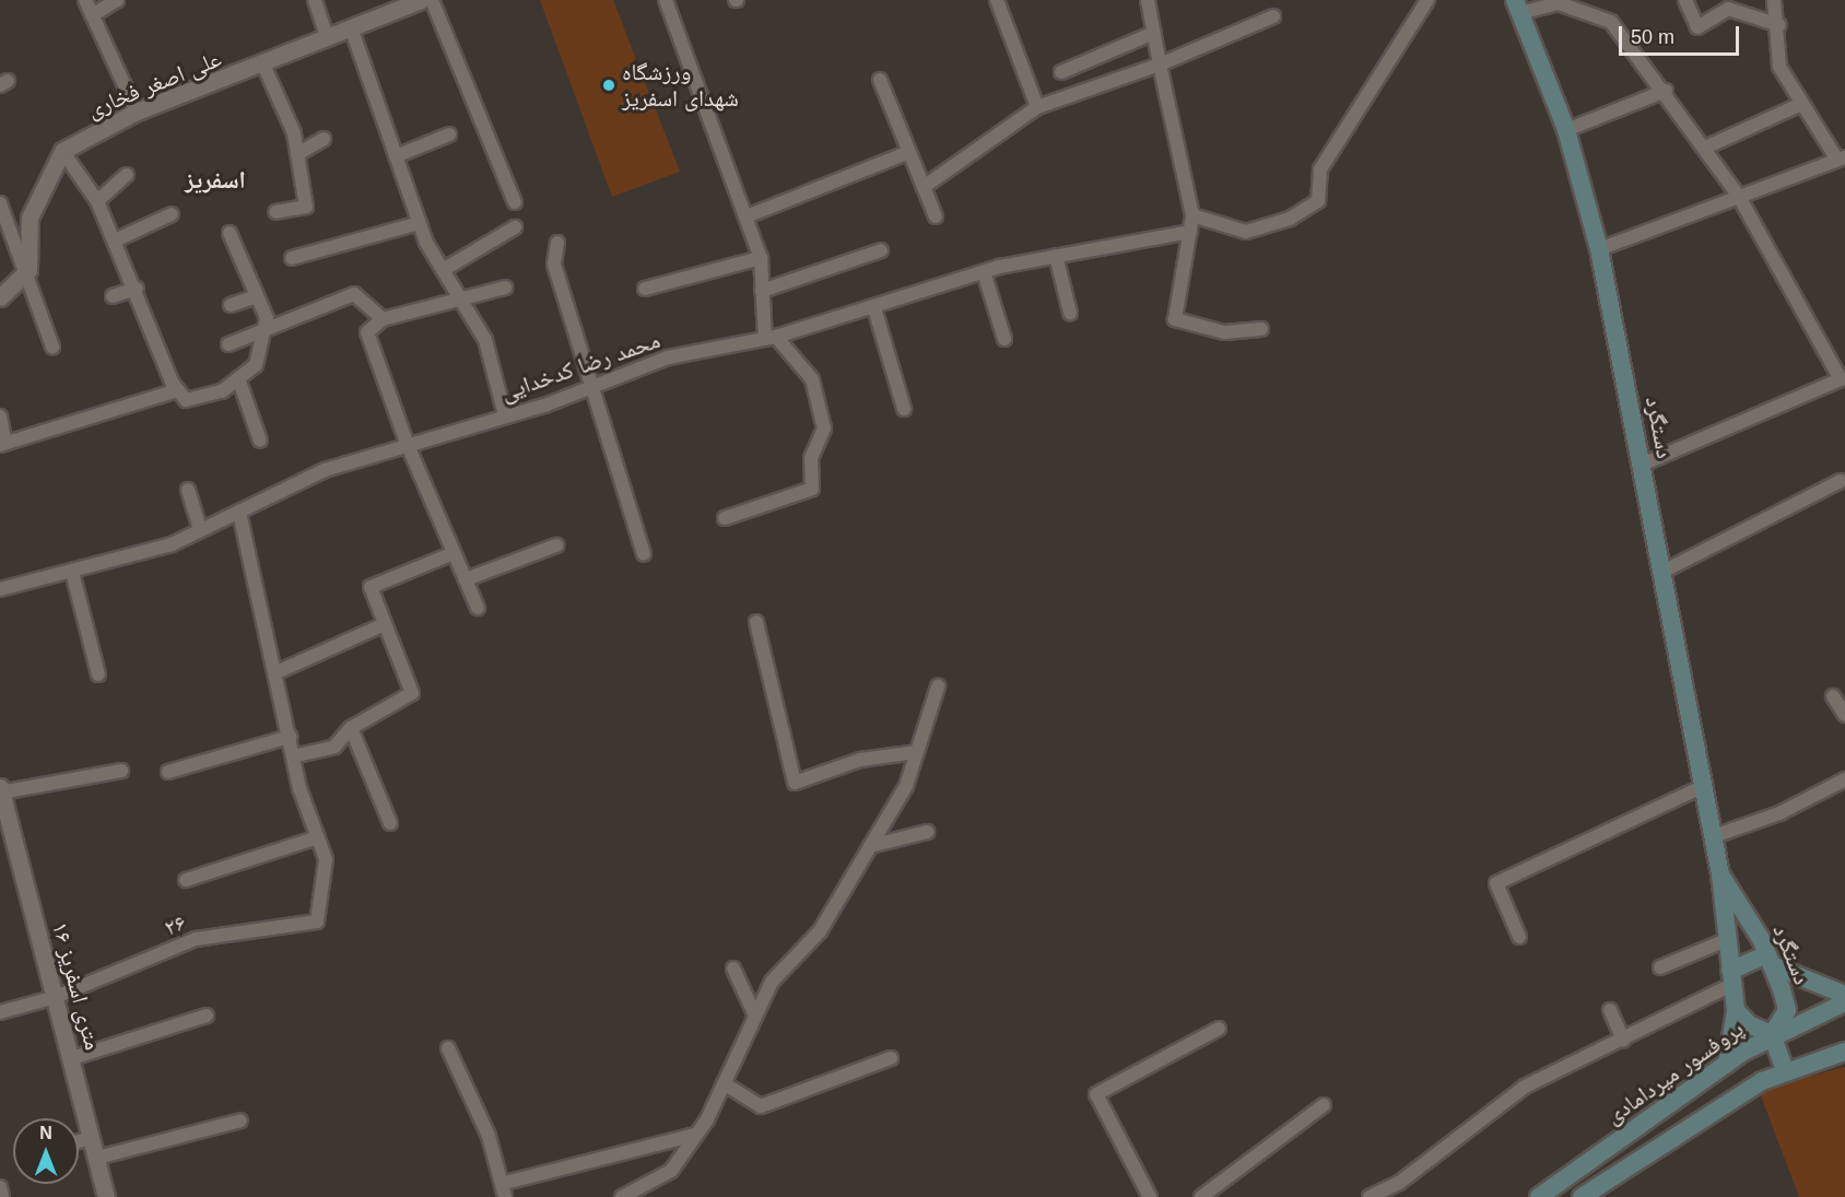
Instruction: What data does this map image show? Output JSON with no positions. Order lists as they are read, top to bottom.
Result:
{
  "streets": {
    "main road": ["دستگرد", "پروفسور میردامادی"],
    "street": [
      "علی اصغر فخاری",
      "محمد رضا کدخدایی",
      "۲۶",
      "۱۶ متری اسفریز"
    ]
  },
  "crossings": [
    ["دستگرد", "پروفسور میردامادی"],
    ["۲۶", "۱۶ متری اسفریز"]
  ],
  "districts": ["اسفریز"],
  "places": ["ورزشگاه شهدای اسفریز"],
  "scale_bar": "50 m",
  "north": "top"
}
